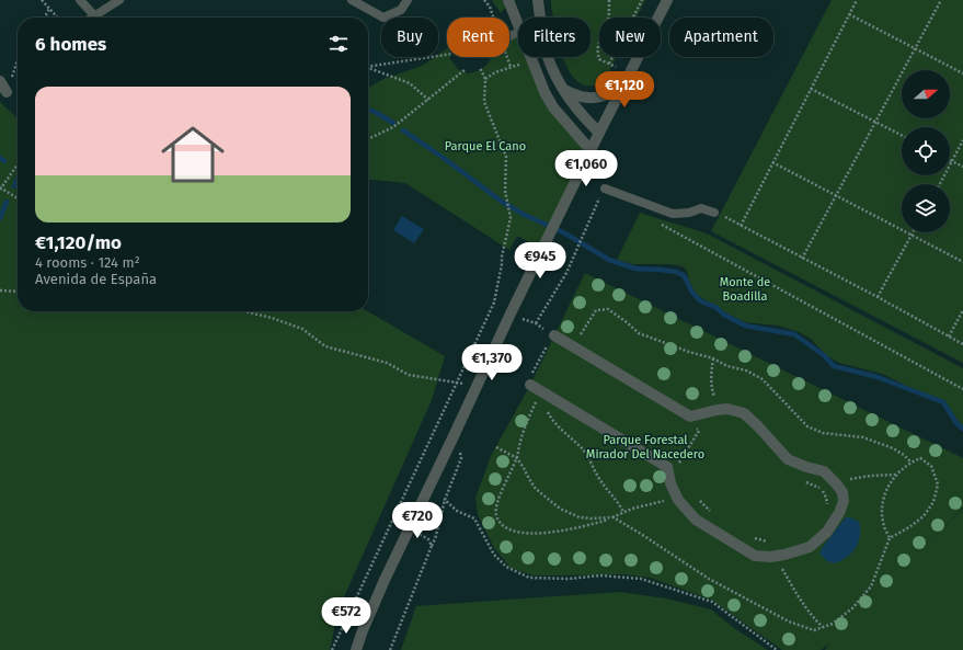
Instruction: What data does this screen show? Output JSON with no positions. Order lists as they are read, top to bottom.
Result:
{
  "parks": ["Parque El Cano", "Monte de Boadilla", "Parque Forestal Mirador Del Nacedero"],
  "north": "right",
  "page": {
    "chip": [
      "Buy",
      "Rent",
      "Filters",
      "New",
      "Apartment"
    ],
    "heading": "6 homes",
    "list": [
      {
        "name": "€1,120/mo",
        "note": "4 rooms · 124 m² · Avenida de España"
      }
    ],
    "price": [
      "€1,120",
      "€1,060",
      "€945",
      "€1,370",
      "€720",
      "€572"
    ]
  }
}
